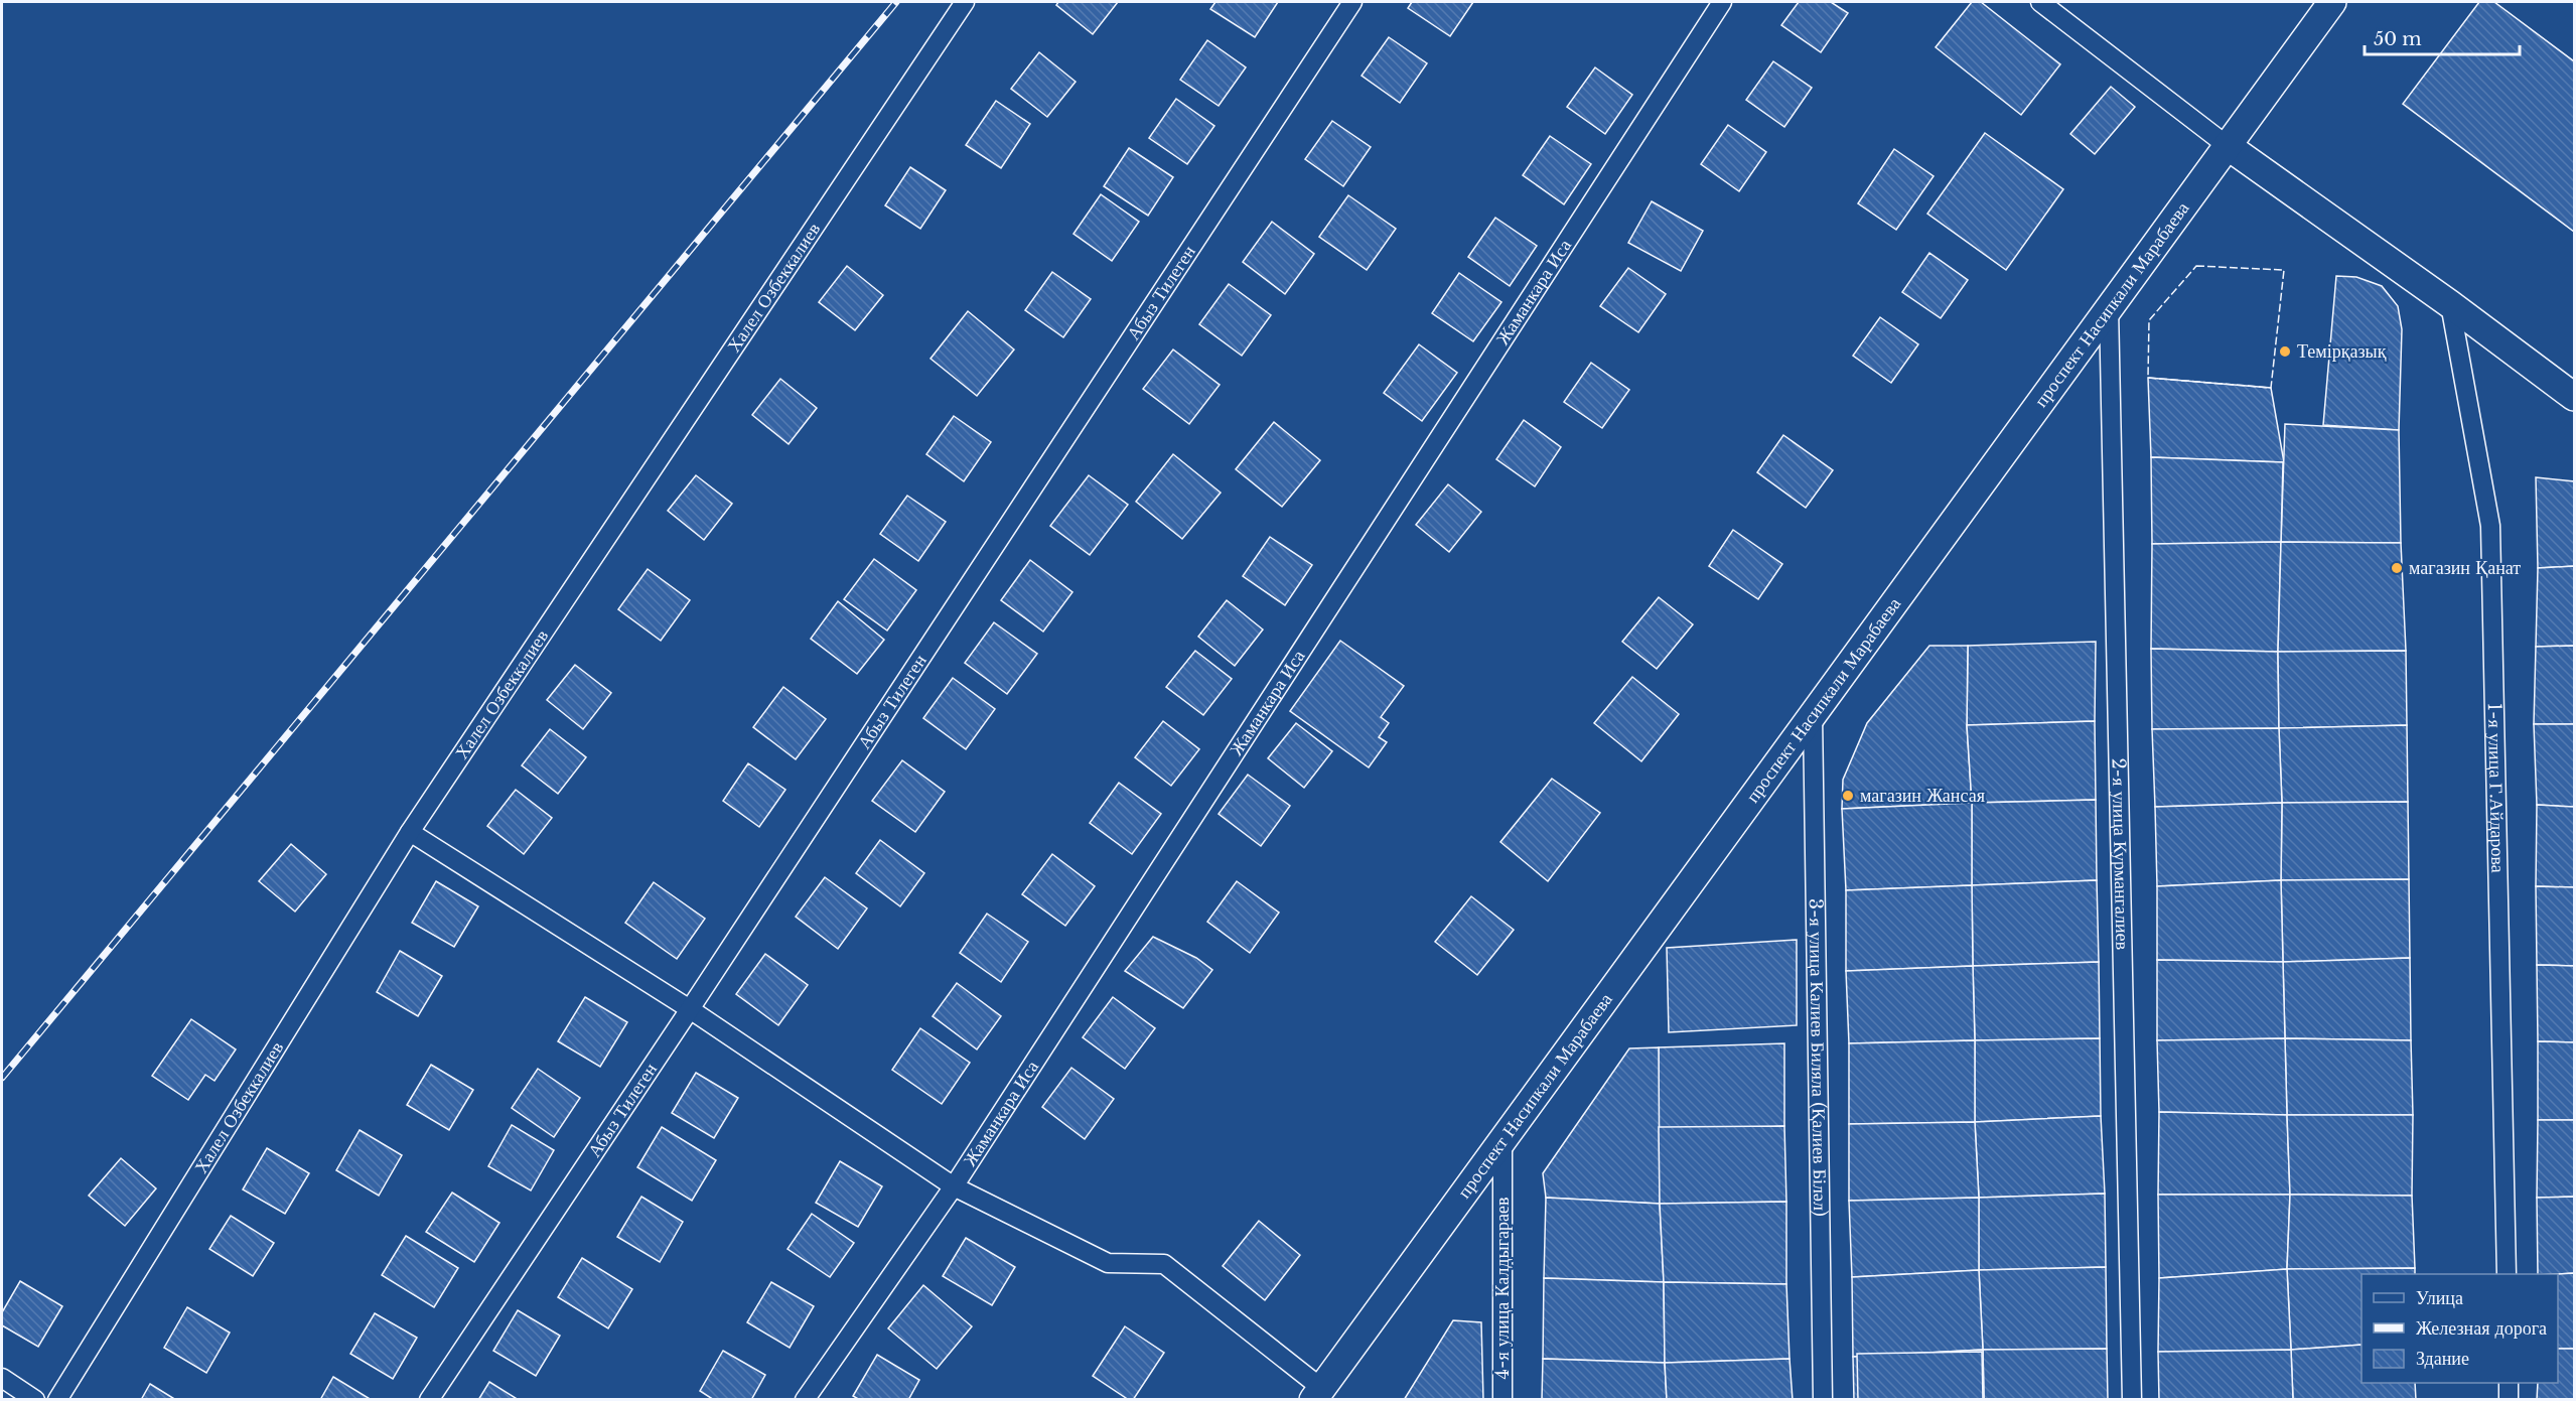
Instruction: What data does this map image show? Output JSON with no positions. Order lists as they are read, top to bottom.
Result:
{
  "streets": {
    "main road": ["проспект Насипкали Марабаева"],
    "street": [
      "Халел Озбеккалиев",
      "Абыз Тилеген",
      "Жаманкара Иса",
      "1-я улица Г.Айдарова",
      "2-я улица Курмангалиев",
      "3-я улица Калиев Биляла (Қалиев Біләл)",
      "4-я улица Калдыгараев"
    ]
  },
  "crossings": [
    ["проспект Насипкали Марабаева", "2-я улица Курмангалиев"],
    ["проспект Насипкали Марабаева", "3-я улица Калиев Биляла (Қалиев Біләл)"],
    ["проспект Насипкали Марабаева", "4-я улица Калдыгараев"]
  ],
  "places": ["Темірқазық", "магазин Қанат", "магазин Жансая"],
  "legend": ["Улица", "Железная дорога", "Здание"],
  "scale_bar": "50 m"
}
